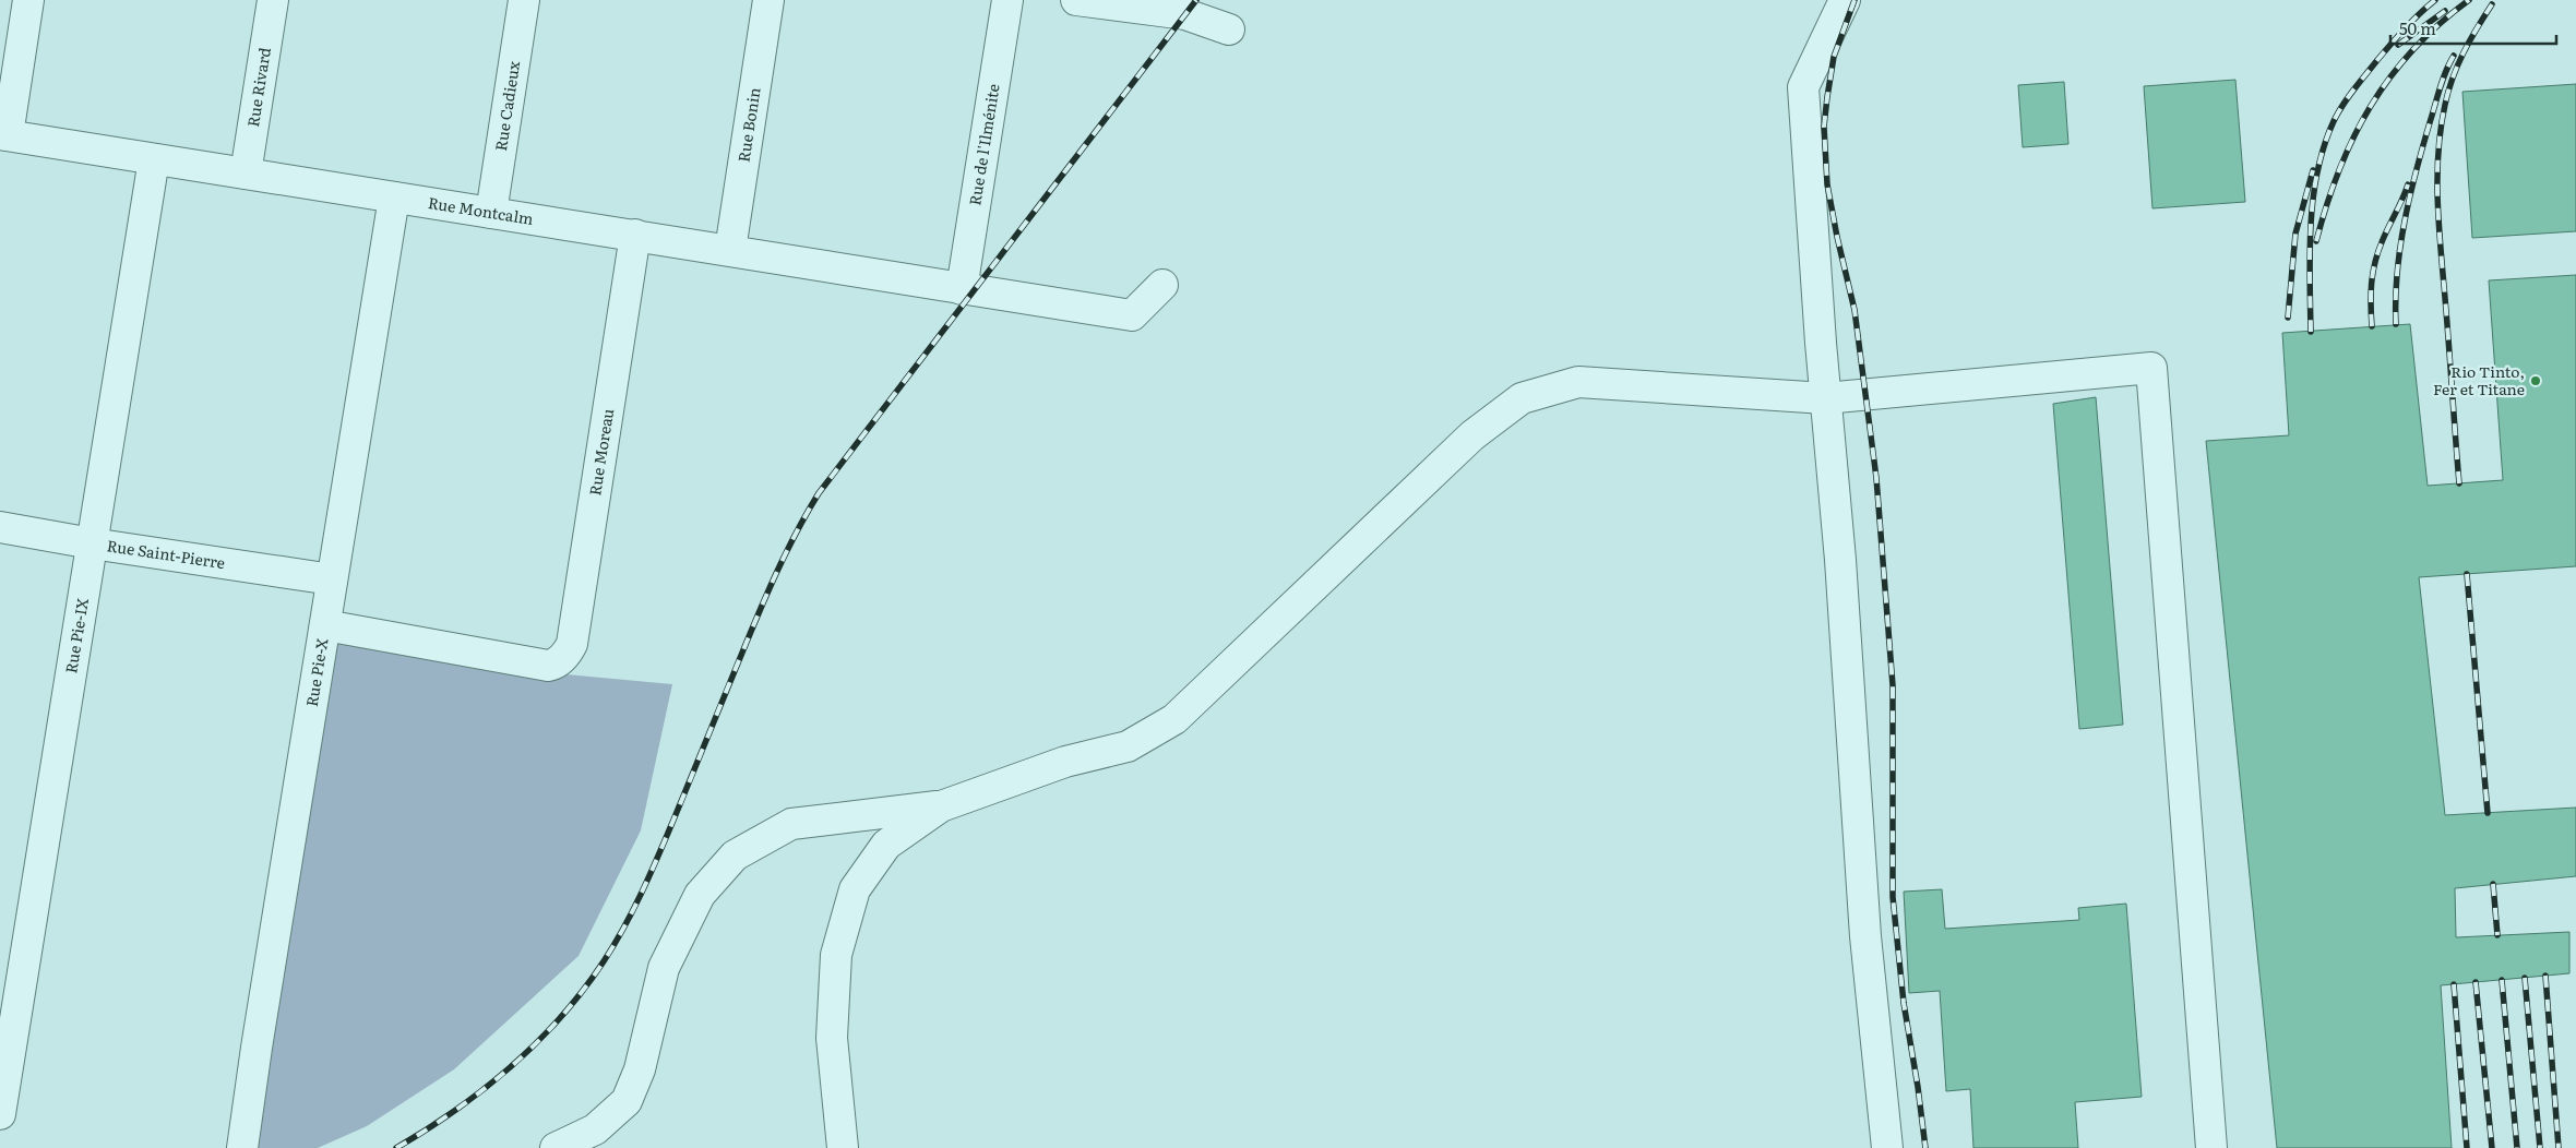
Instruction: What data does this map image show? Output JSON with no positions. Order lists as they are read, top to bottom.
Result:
{
  "streets": {
    "street": [
      "Rue Rivard",
      "Rue Cadieux",
      "Rue Bonin",
      "Rue de l'Ilménite",
      "Rue Montcalm",
      "Rue Moreau",
      "Rue Saint-Pierre",
      "Rue Pie-IX",
      "Rue Pie-X"
    ]
  },
  "crossings": [
    ["Rue Rivard", "Rue Montcalm"],
    ["Rue Cadieux", "Rue Montcalm"],
    ["Rue Bonin", "Rue Montcalm"],
    ["Rue de l'Ilménite", "Rue Montcalm"],
    ["Rue Montcalm", "Rue Moreau"],
    ["Rue Montcalm", "Rue Pie-IX"],
    ["Rue Montcalm", "Rue Pie-X"],
    ["Rue Moreau", "Rue Pie-X"],
    ["Rue Saint-Pierre", "Rue Pie-IX"],
    ["Rue Saint-Pierre", "Rue Pie-X"]
  ],
  "places": ["Rio Tinto, Fer et Titane"],
  "scale_bar": "50 m"
}
